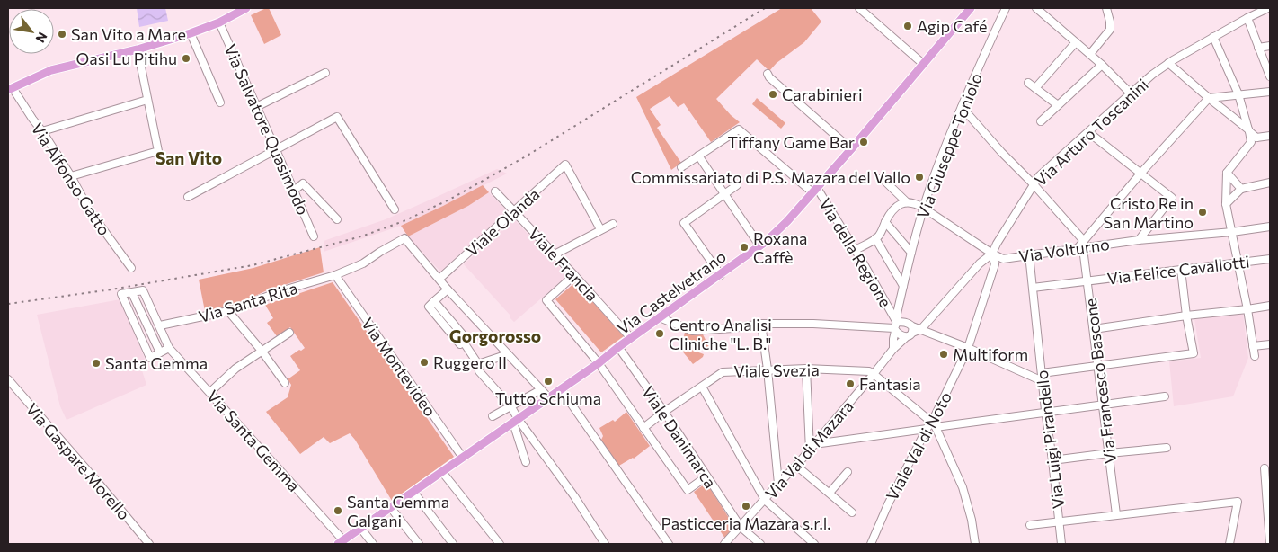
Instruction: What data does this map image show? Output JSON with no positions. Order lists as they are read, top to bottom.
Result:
{
  "streets": {
    "main road": ["Via Castelvetrano"],
    "street": [
      "Via Salvatore Quasimodo",
      "Via Arturo Toscanini",
      "Via Giuseppe Toniolo",
      "Via Alfonso Gatto",
      "Viale Olanda",
      "Via Volturno",
      "Via della Regione",
      "Viale Francia",
      "Via Felice Cavallotti",
      "Via Santa Rita",
      "Via Montevideo",
      "Viale Svezia",
      "Via Francesco Bascone",
      "Viale Danimarca",
      "Via Luigi Pirandello",
      "Via Santa Gemma",
      "Viale Val di Noto",
      "Via Val di Mazara",
      "Via Gaspare Morello"
    ]
  },
  "crossings": [
    ["Via Arturo Toscanini", "Via Volturno"],
    ["Via Arturo Toscanini", "Viale Val di Noto"],
    ["Via Giuseppe Toniolo", "Via della Regione"],
    ["Via Giuseppe Toniolo", "Via Val di Mazara"],
    ["Viale Olanda", "Viale Francia"],
    ["Viale Olanda", "Via Santa Rita"],
    ["Via Volturno", "Via Francesco Bascone"],
    ["Via Volturno", "Via Luigi Pirandello"],
    ["Via Volturno", "Viale Val di Noto"],
    ["Via della Regione", "Via Castelvetrano"],
    ["Viale Francia", "Via Castelvetrano"],
    ["Via Felice Cavallotti", "Via Francesco Bascone"],
    ["Via Felice Cavallotti", "Via Luigi Pirandello"],
    ["Via Castelvetrano", "Via Montevideo"],
    ["Via Castelvetrano", "Viale Danimarca"],
    ["Via Castelvetrano", "Via Santa Gemma"],
    ["Via Santa Rita", "Via Montevideo"],
    ["Via Santa Rita", "Via Santa Gemma"],
    ["Viale Svezia", "Viale Danimarca"],
    ["Viale Svezia", "Via Val di Mazara"],
    ["Viale Danimarca", "Via Val di Mazara"]
  ],
  "districts": ["San Vito", "Gorgorosso"],
  "places": [
    "Agip Café",
    "San Vito a Mare",
    "Oasi Lu Pitihu",
    "Carabinieri",
    "Tiffany Game Bar",
    "Commissariato di P.S. Mazara del Vallo",
    "Cristo Re in San Martino",
    "Roxana Caffè",
    "Centro Analisi Cliniche \"L. B.\"",
    "Multiform",
    "Ruggero II",
    "Santa Gemma",
    "Tutto Schiuma",
    "Fantasia",
    "Pasticceria Mazara s.r.l.",
    "Santa Gemma Galgani"
  ],
  "north": "bottom right"
}
